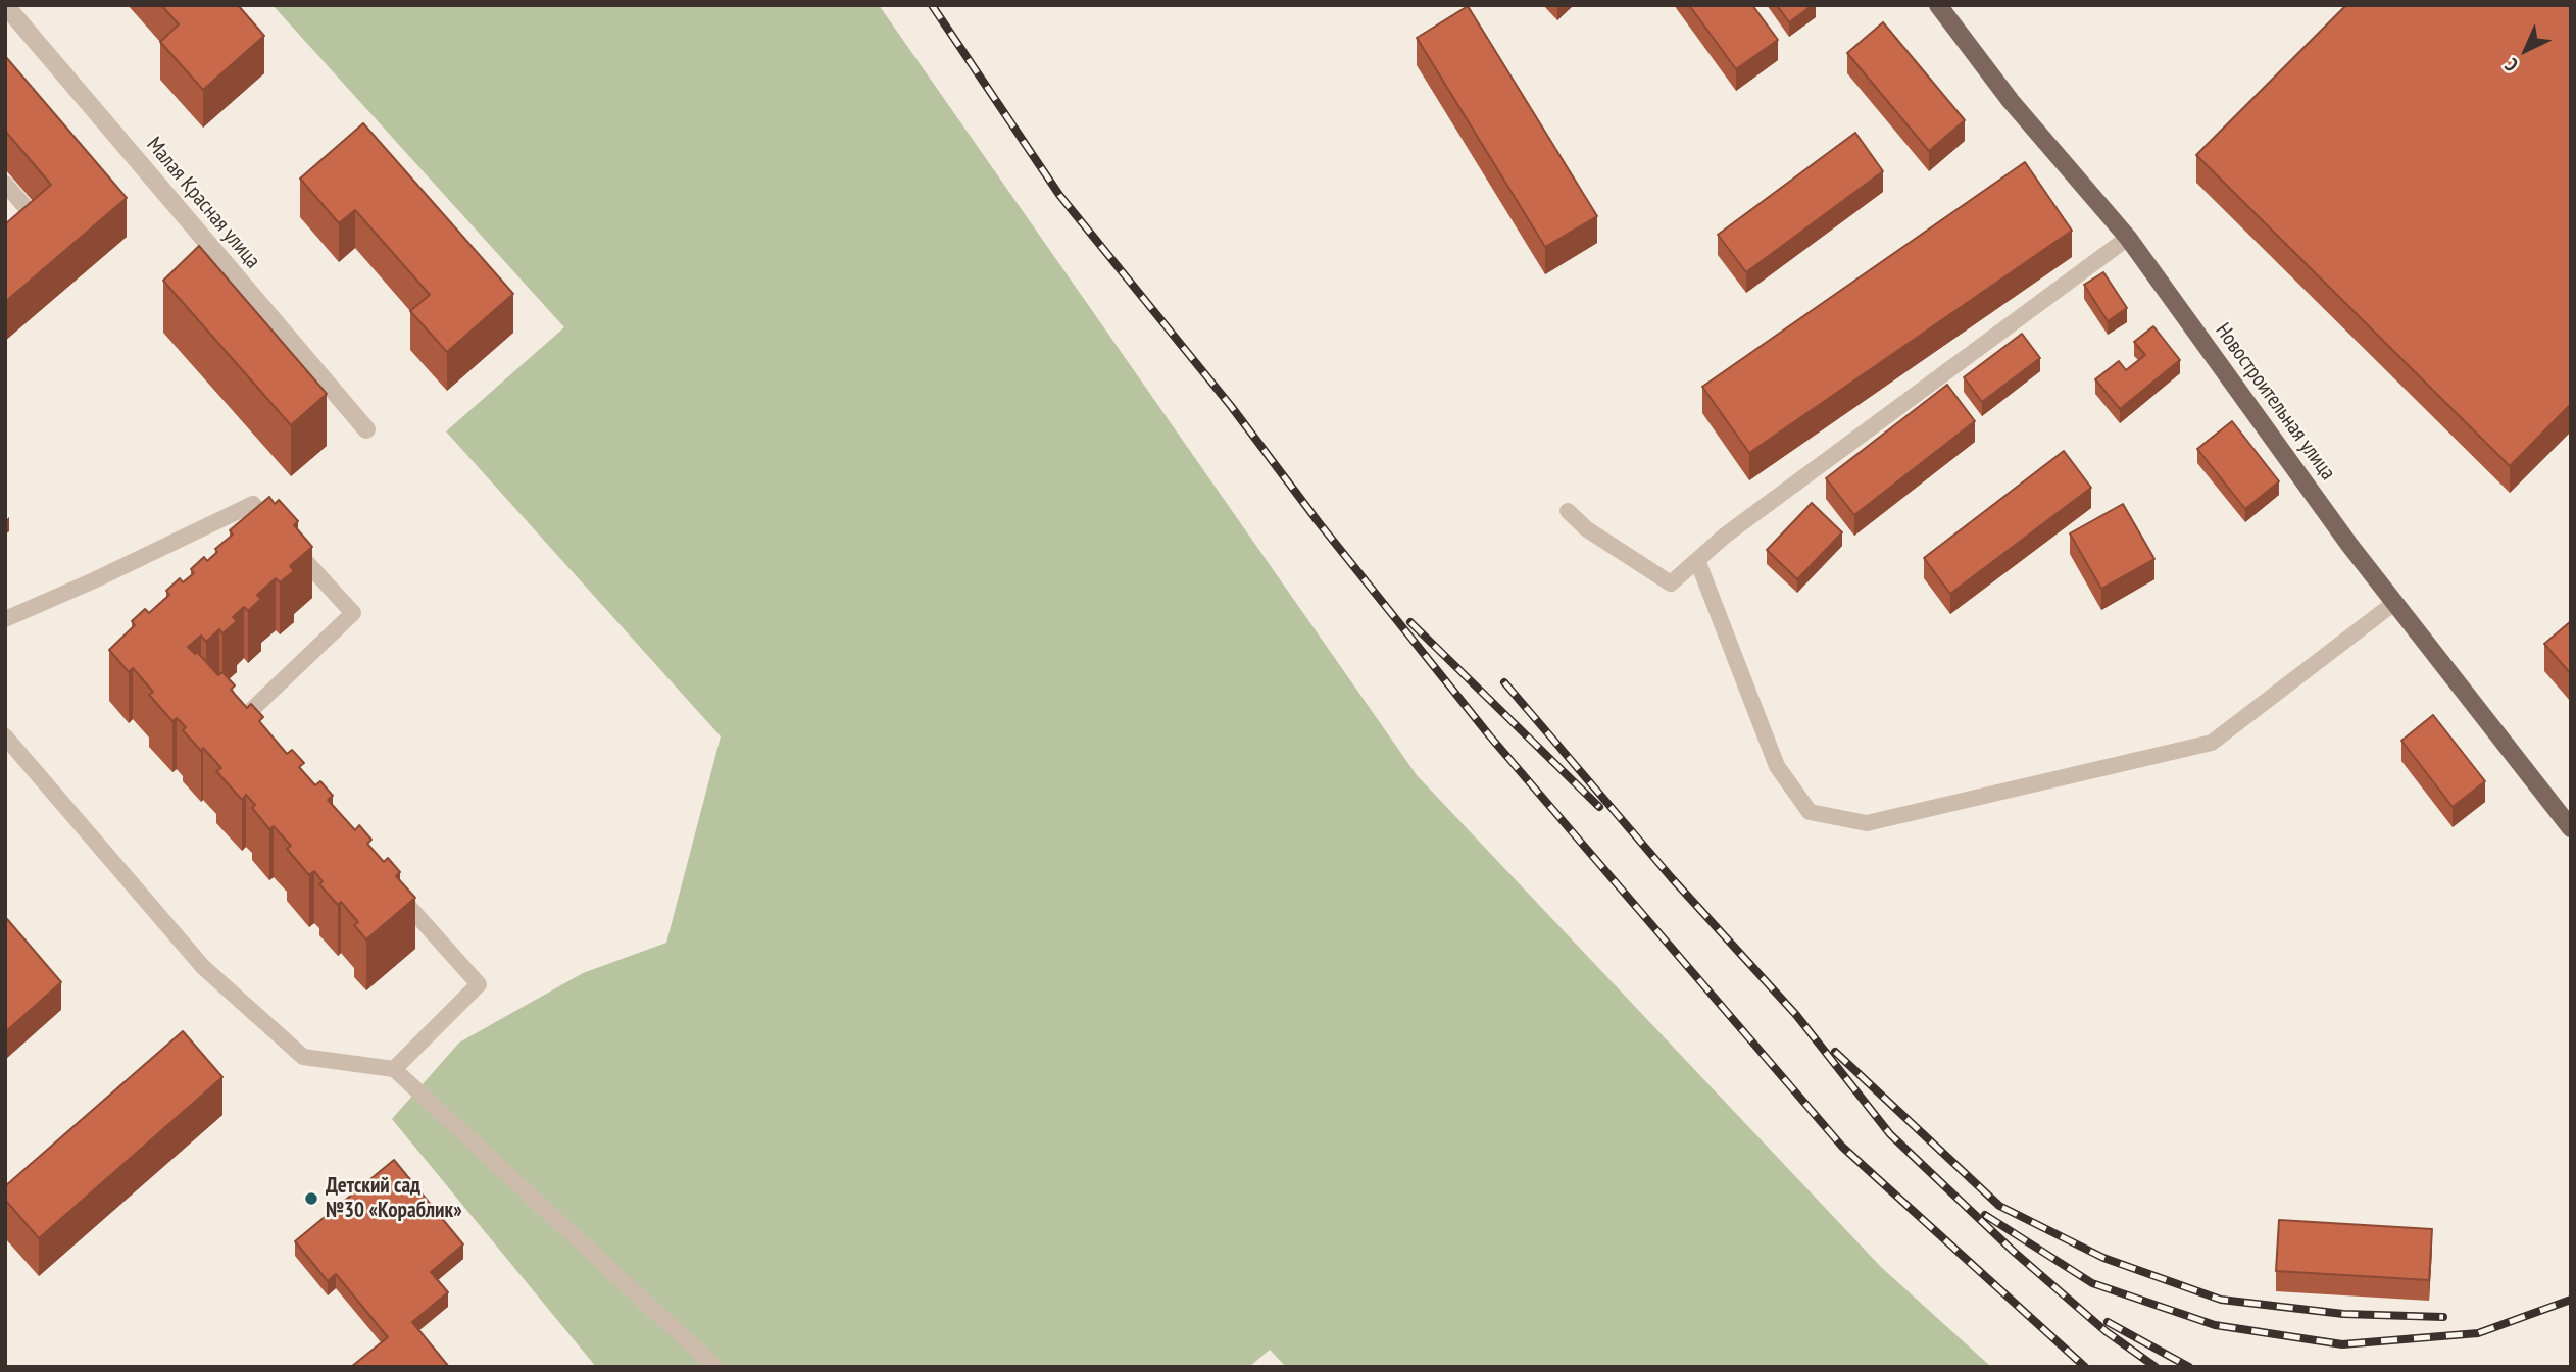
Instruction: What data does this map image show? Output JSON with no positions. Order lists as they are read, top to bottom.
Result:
{
  "streets": {
    "main road": ["Новостроительная улица"],
    "street": ["Малая Красная улица"]
  },
  "places": ["Детский сад №30 «Кораблик»"],
  "north": "bottom left"
}
